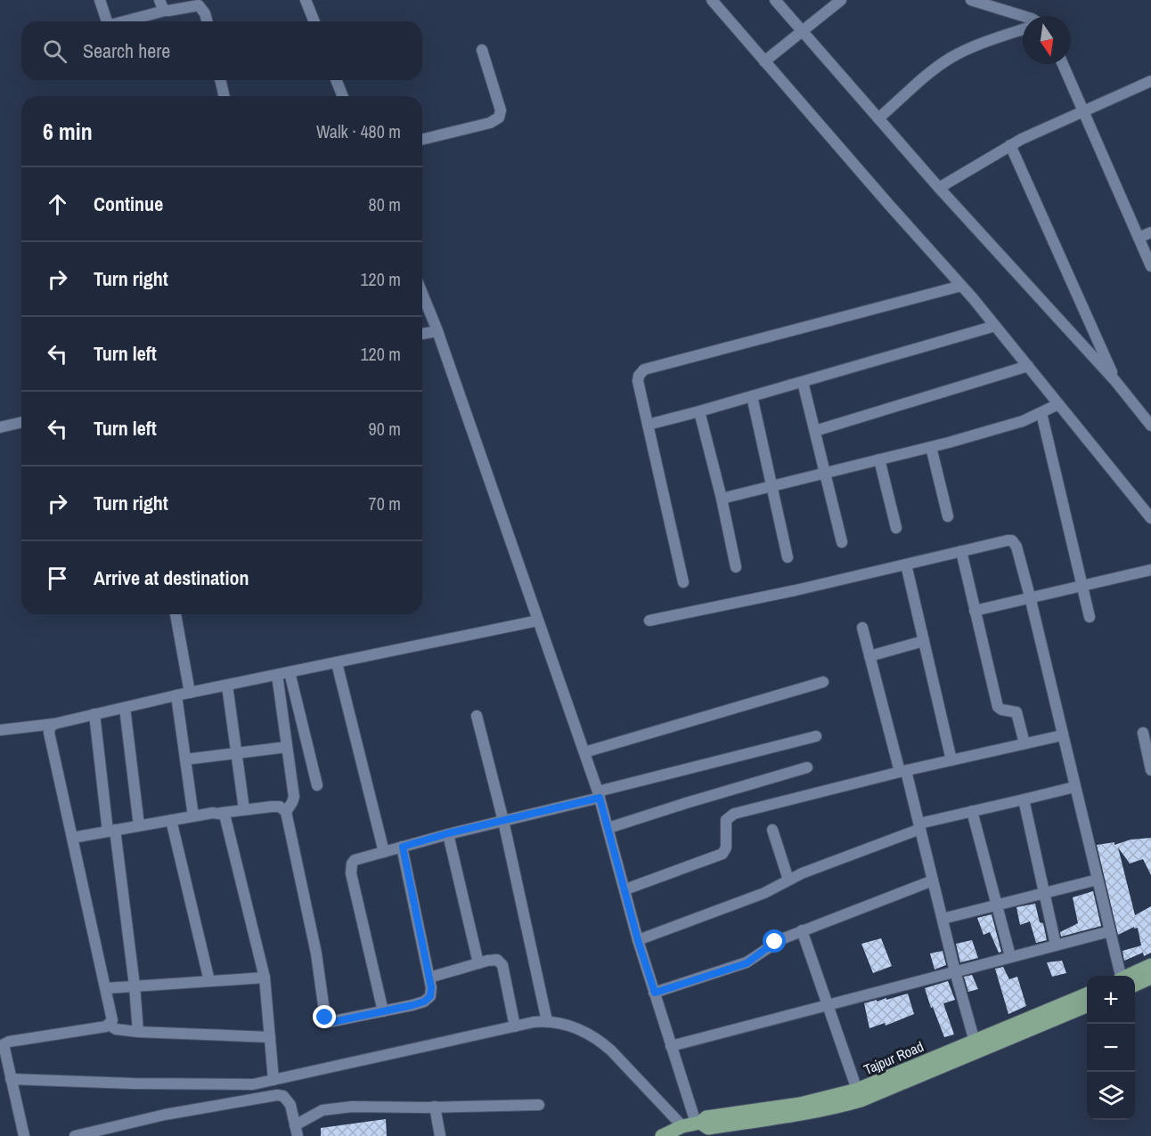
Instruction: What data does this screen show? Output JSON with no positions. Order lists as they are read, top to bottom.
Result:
{
  "streets": {
    "main road": ["Tajpur Road"]
  },
  "north": "bottom",
  "page": {
    "search": "Search here",
    "heading": ["6 min", "Walk · 480 m"],
    "list": [
      ["Continue", "80 m"],
      ["Turn right", "120 m"],
      ["Turn left", "120 m"],
      ["Turn left", "90 m"],
      ["Turn right", "70 m"],
      "Arrive at destination"
    ],
    "map_buttons": ["+", "−"]
  }
}
